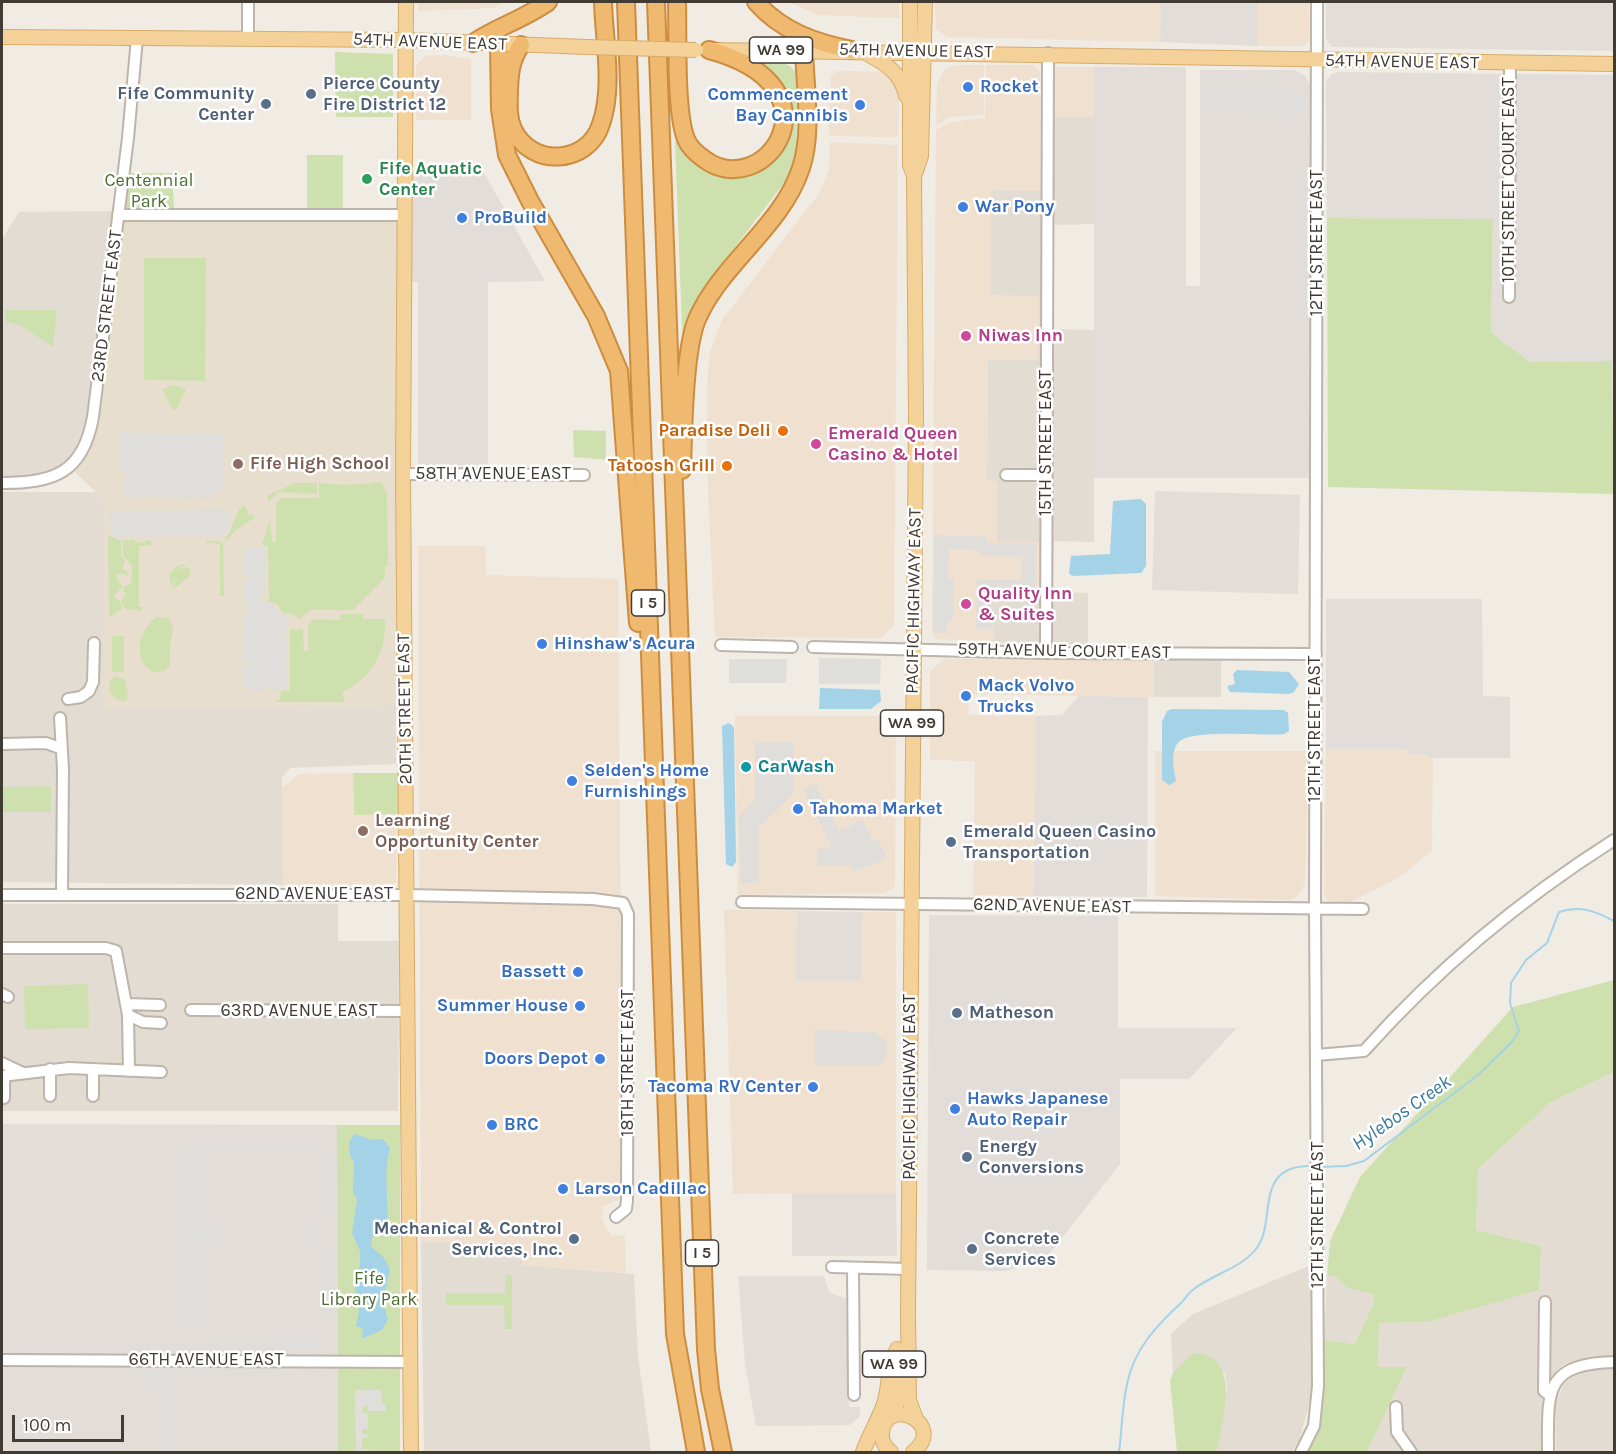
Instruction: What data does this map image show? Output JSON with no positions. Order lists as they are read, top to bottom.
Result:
{
  "streets": {
    "highway": ["I 5"],
    "main road": [
      "54TH AVENUE EAST",
      "WA 99",
      "PACIFIC HIGHWAY EAST",
      "20TH STREET EAST"
    ],
    "street": [
      "10TH STREET COURT EAST",
      "12TH STREET EAST",
      "23RD STREET EAST",
      "15TH STREET EAST",
      "58TH AVENUE EAST",
      "59TH AVENUE COURT EAST",
      "62ND AVENUE EAST",
      "63RD AVENUE EAST",
      "18TH STREET EAST",
      "66TH AVENUE EAST"
    ]
  },
  "crossings": [
    ["54TH AVENUE EAST", "10TH STREET COURT EAST"],
    ["54TH AVENUE EAST", "12TH STREET EAST"],
    ["54TH AVENUE EAST", "23RD STREET EAST"],
    ["54TH AVENUE EAST", "15TH STREET EAST"],
    ["54TH AVENUE EAST", "PACIFIC HIGHWAY EAST"],
    ["54TH AVENUE EAST", "20TH STREET EAST"],
    ["WA 99", "PACIFIC HIGHWAY EAST"],
    ["12TH STREET EAST", "59TH AVENUE COURT EAST"],
    ["12TH STREET EAST", "62ND AVENUE EAST"],
    ["15TH STREET EAST", "59TH AVENUE COURT EAST"],
    ["58TH AVENUE EAST", "20TH STREET EAST"],
    ["PACIFIC HIGHWAY EAST", "59TH AVENUE COURT EAST"],
    ["PACIFIC HIGHWAY EAST", "62ND AVENUE EAST"],
    ["20TH STREET EAST", "62ND AVENUE EAST"],
    ["20TH STREET EAST", "63RD AVENUE EAST"],
    ["20TH STREET EAST", "66TH AVENUE EAST"],
    ["62ND AVENUE EAST", "18TH STREET EAST"]
  ],
  "water": ["Hylebos Creek"],
  "parks": ["Centennial Park", "Fife Library Park"],
  "places": [
    "Rocket",
    "Pierce County Fire District 12",
    "Fife Community Center",
    "Commencement Bay Cannibis",
    "Fife Aquatic Center",
    "War Pony",
    "ProBuild",
    "Niwas Inn",
    "Paradise Deli",
    "Emerald Queen Casino & Hotel",
    "Fife High School",
    "Tatoosh Grill",
    "Quality Inn & Suites",
    "Hinshaw's Acura",
    "Mack Volvo Trucks",
    "CarWash",
    "Selden's Home Furnishings",
    "Tahoma Market",
    "Learning Opportunity Center",
    "Emerald Queen Casino Transportation",
    "Bassett",
    "Summer House",
    "Matheson",
    "Doors Depot",
    "Tacoma RV Center",
    "Hawks Japanese Auto Repair",
    "BRC",
    "Energy Conversions",
    "Larson Cadillac",
    "Mechanical & Control Services, Inc.",
    "Concrete Services"
  ],
  "scale_bar": "100 m"
}
